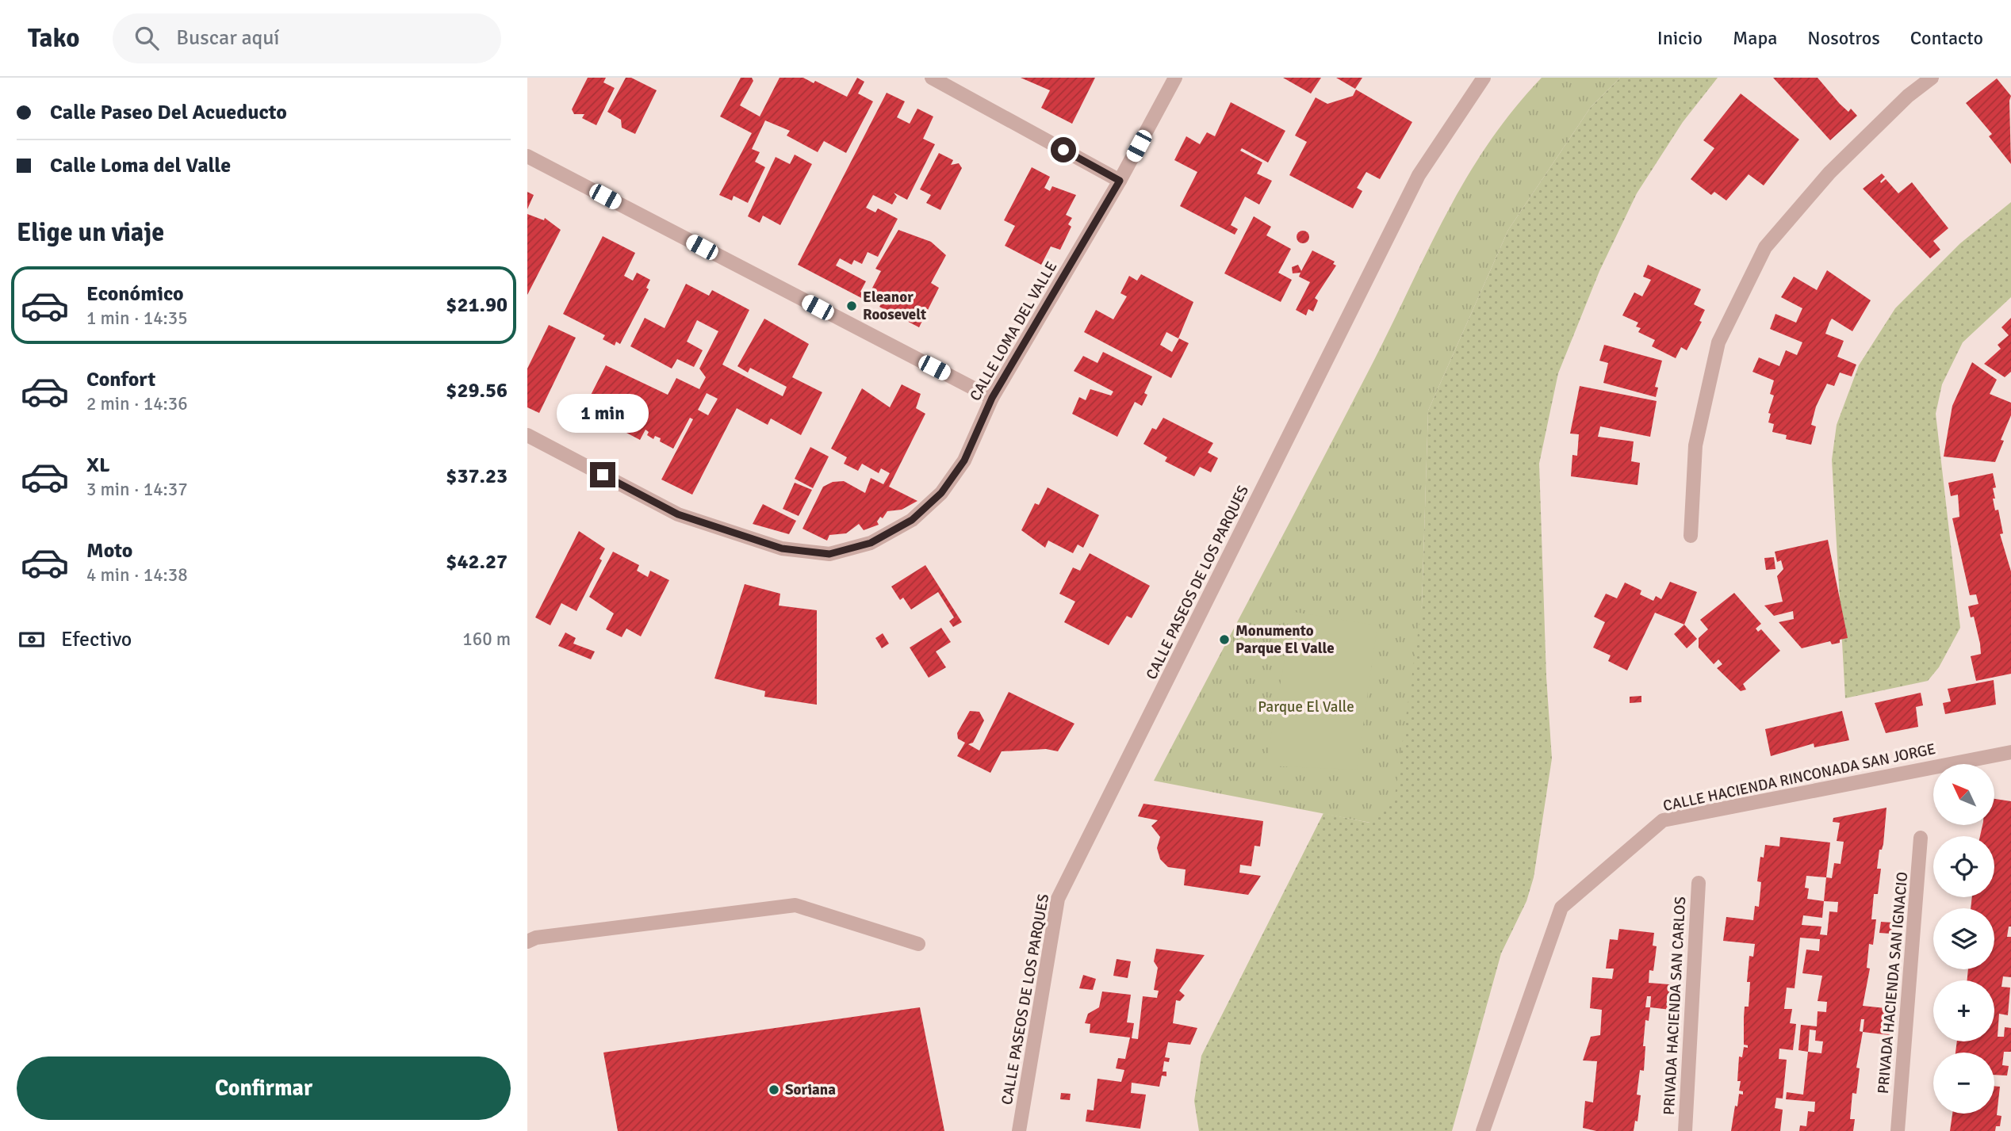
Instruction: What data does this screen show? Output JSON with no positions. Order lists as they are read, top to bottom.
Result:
{
  "streets": {
    "street": [
      "CALLE LOMA DEL VALLE",
      "CALLE PASEOS DE LOS PARQUES",
      "CALLE HACIENDA RINCONADA SAN JORGE",
      "PRIVADA HACIENDA SAN IGNACIO",
      "PRIVADA HACIENDA SAN CARLOS"
    ]
  },
  "parks": ["Parque El Valle"],
  "places": ["Eleanor Roosevelt", "Monumento Parque El Valle", "Soriana"],
  "north": "top left",
  "page": {
    "header": "Tako",
    "search": "Buscar aquí",
    "nav": [
      "Inicio",
      "Mapa",
      "Nosotros",
      "Contacto"
    ],
    "banner": ["Calle Paseo Del Acueducto", "Calle Loma del Valle"],
    "heading": "Elige un viaje",
    "list": [
      {
        "name": "Económico",
        "note": "1 min · 14:35",
        "value": "$21.90"
      },
      {
        "name": "Confort",
        "note": "2 min · 14:36",
        "value": "$29.56"
      },
      {
        "name": "XL",
        "note": "3 min · 14:37",
        "value": "$37.23"
      },
      {
        "name": "Moto",
        "note": "4 min · 14:38",
        "value": "$42.27"
      }
    ],
    "bubble": "1 min",
    "pay": ["Efectivo", "160 m"],
    "map_buttons": ["+", "−"],
    "buttons": "Confirmar"
  }
}
